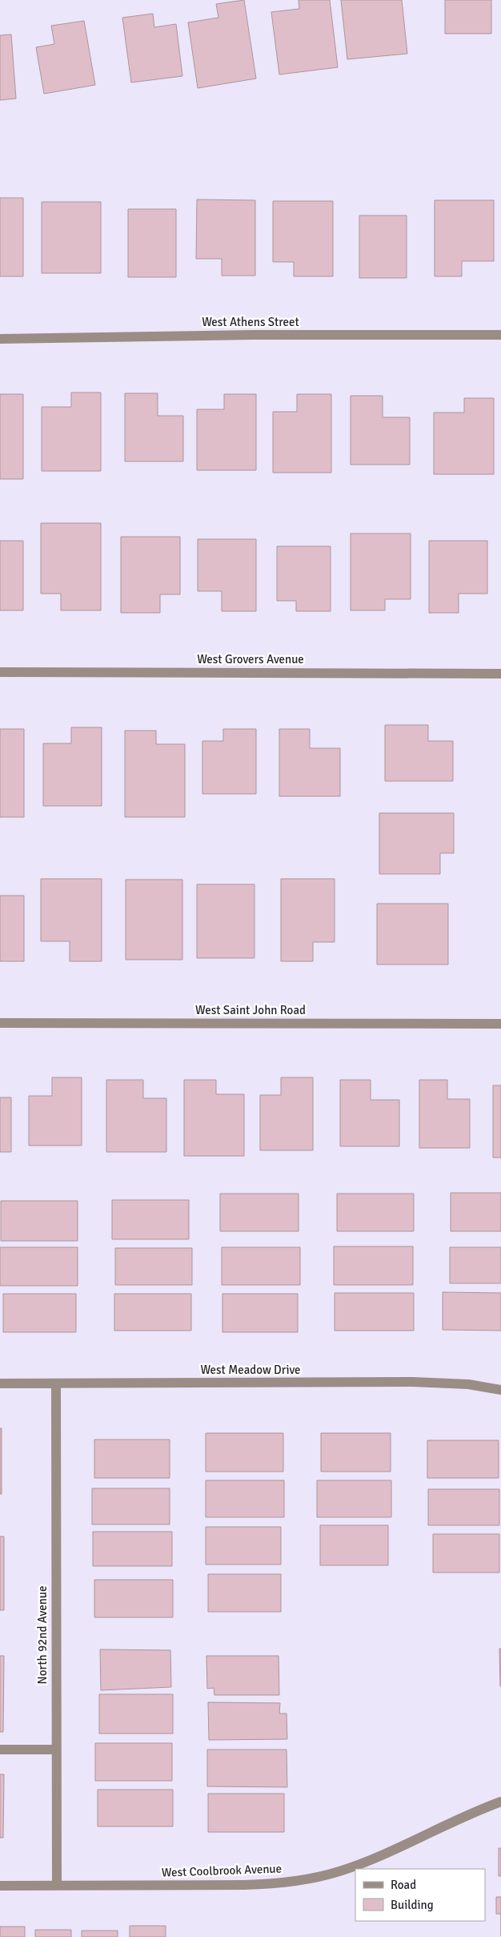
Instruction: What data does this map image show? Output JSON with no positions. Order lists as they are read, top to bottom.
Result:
{
  "streets": {
    "street": [
      "West Athens Street",
      "West Grovers Avenue",
      "West Saint John Road",
      "West Meadow Drive",
      "North 92nd Avenue",
      "West Coolbrook Avenue"
    ]
  },
  "crossings": [
    ["West Meadow Drive", "North 92nd Avenue"],
    ["North 92nd Avenue", "West Coolbrook Avenue"]
  ],
  "legend": ["Road", "Building"]
}
